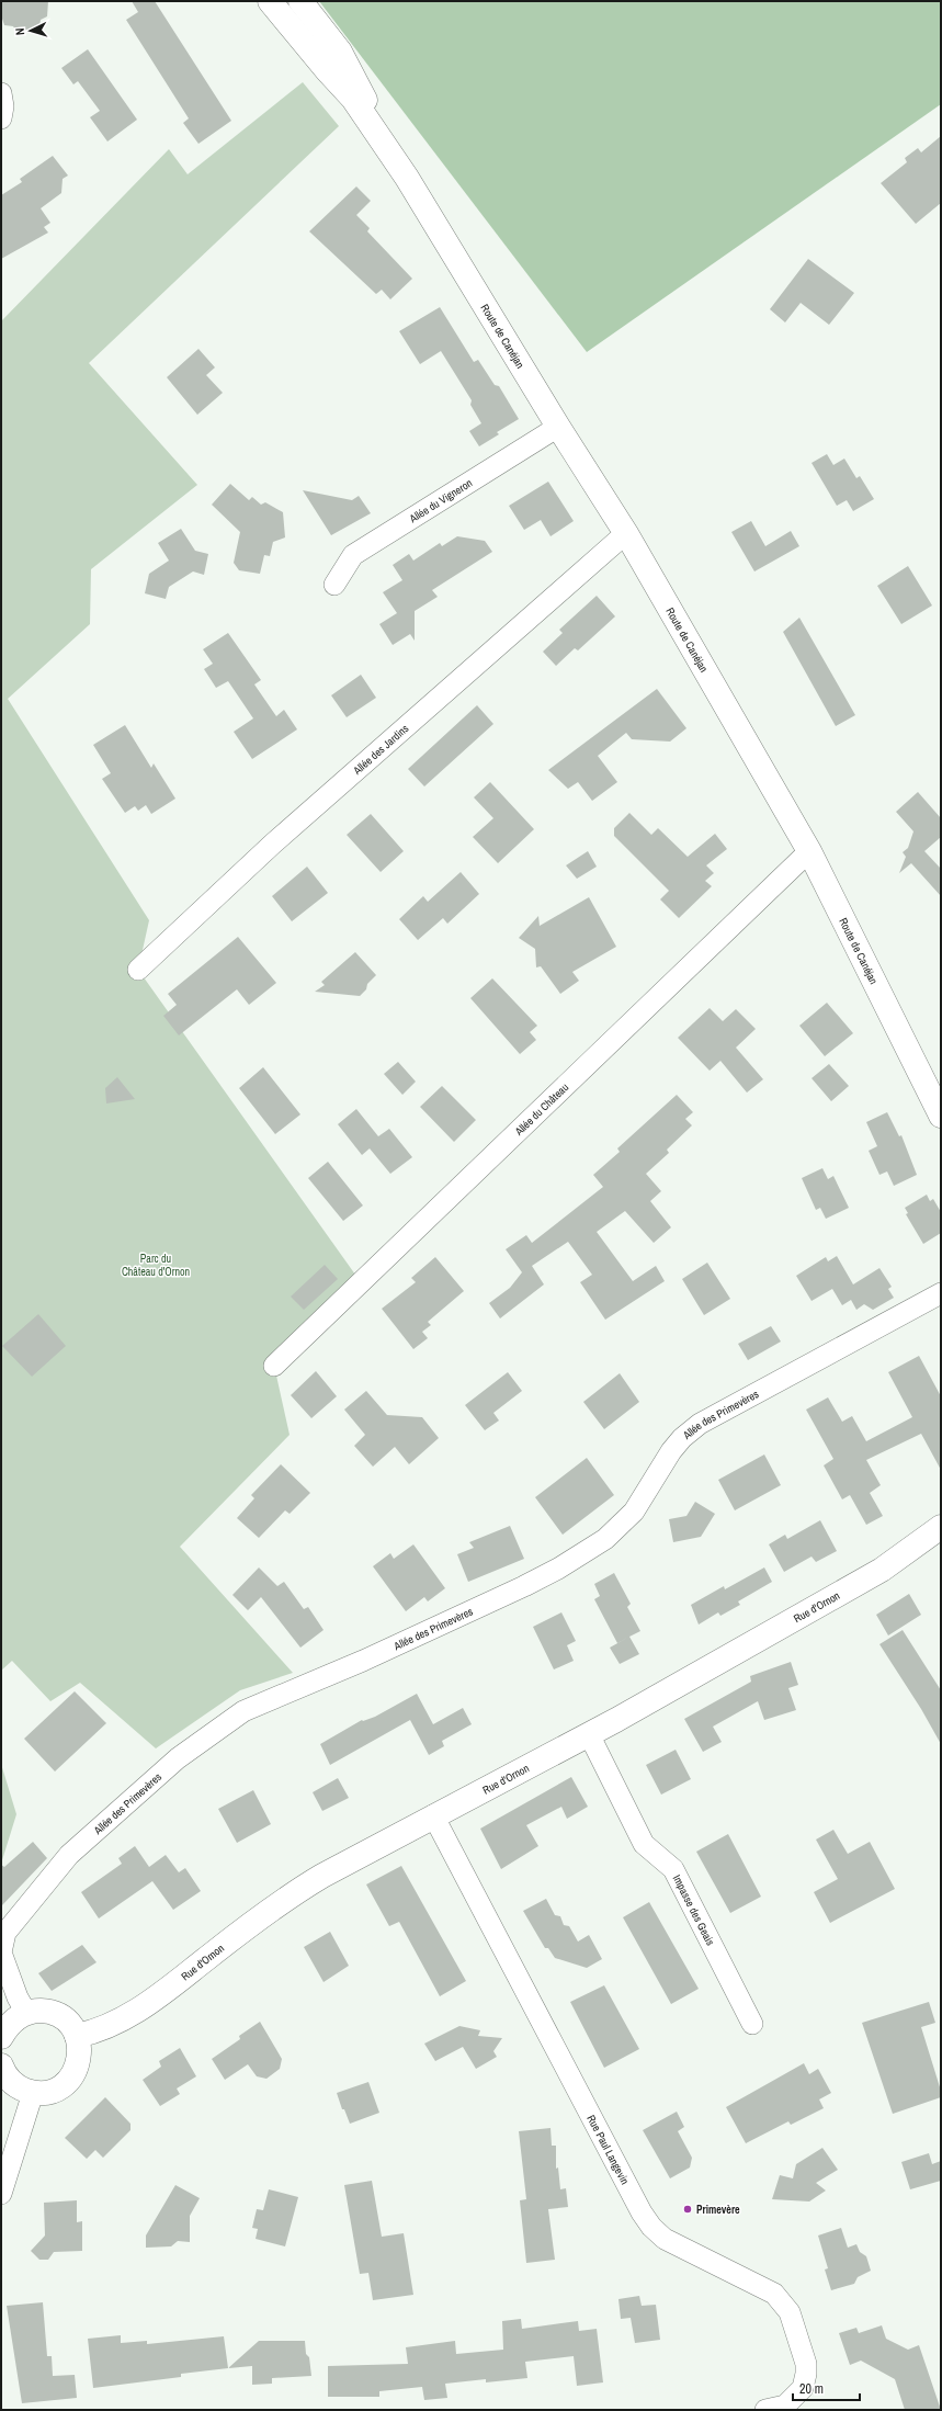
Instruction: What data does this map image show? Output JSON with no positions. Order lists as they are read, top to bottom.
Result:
{
  "streets": {
    "street": [
      "Route de Canéjan",
      "Allée du Vigneron",
      "Allée des Jardins",
      "Allée du Château",
      "Allée des Primevères",
      "Rue d'Ornon",
      "Impasse des Geais",
      "Rue Paul Langevin"
    ]
  },
  "crossings": [
    ["Route de Canéjan", "Allée du Vigneron"],
    ["Route de Canéjan", "Allée des Jardins"],
    ["Route de Canéjan", "Allée du Château"],
    ["Rue d'Ornon", "Impasse des Geais"],
    ["Rue d'Ornon", "Rue Paul Langevin"]
  ],
  "parks": ["Parc du Château d'Ornon"],
  "places": ["Primevère"],
  "scale_bar": "20 m",
  "north": "left"
}
